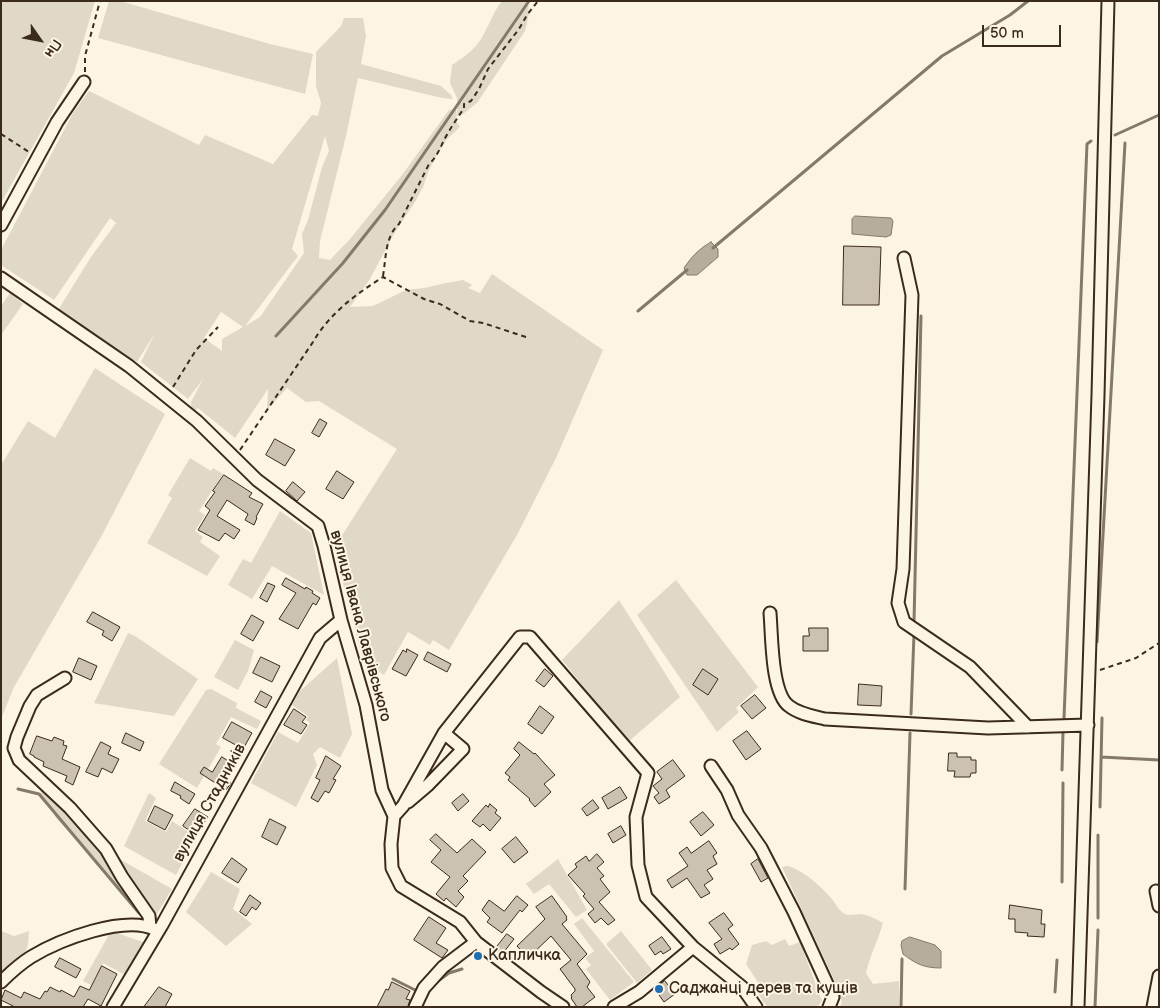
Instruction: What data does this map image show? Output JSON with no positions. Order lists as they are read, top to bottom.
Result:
{
  "streets": {
    "street": ["вулиця Івана Лаврівського", "вулиця Стадників"]
  },
  "crossings": [
    ["вулиця Івана Лаврівського", "вулиця Стадників"]
  ],
  "places": ["Капличка", "Саджанці дерев та кущів"],
  "scale_bar": "50 m",
  "north": "bottom right"
}
